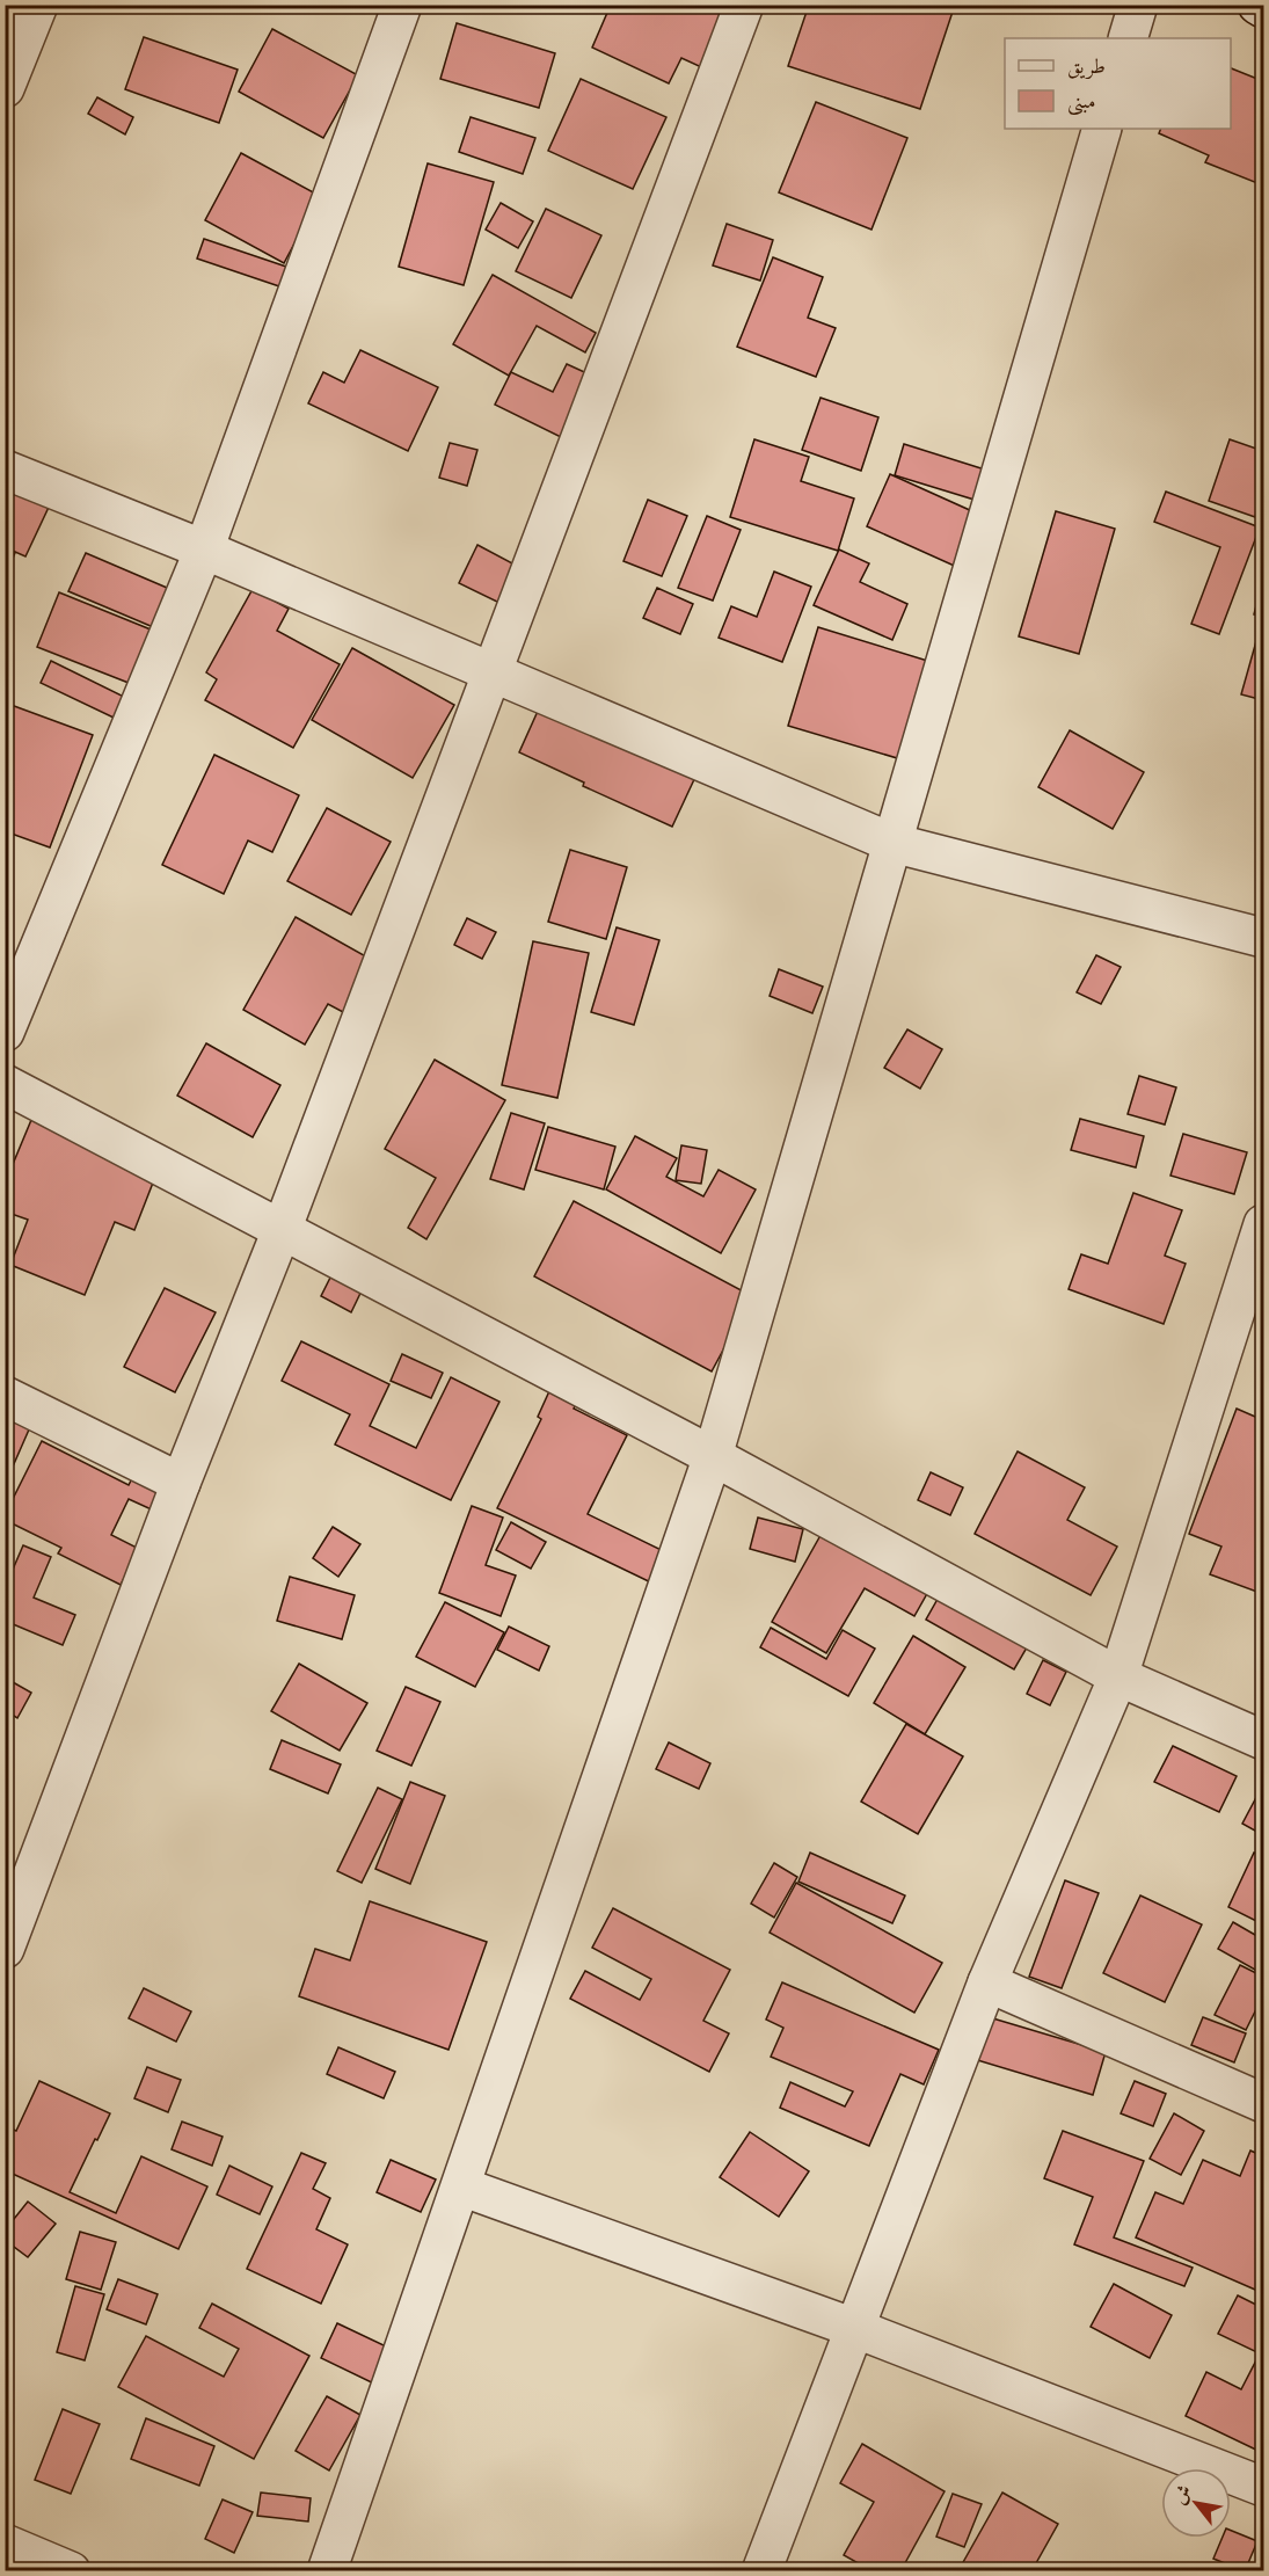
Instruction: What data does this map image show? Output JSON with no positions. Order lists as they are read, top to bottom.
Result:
{
  "legend": ["طريق", "مبنى"],
  "north": "top left"
}
